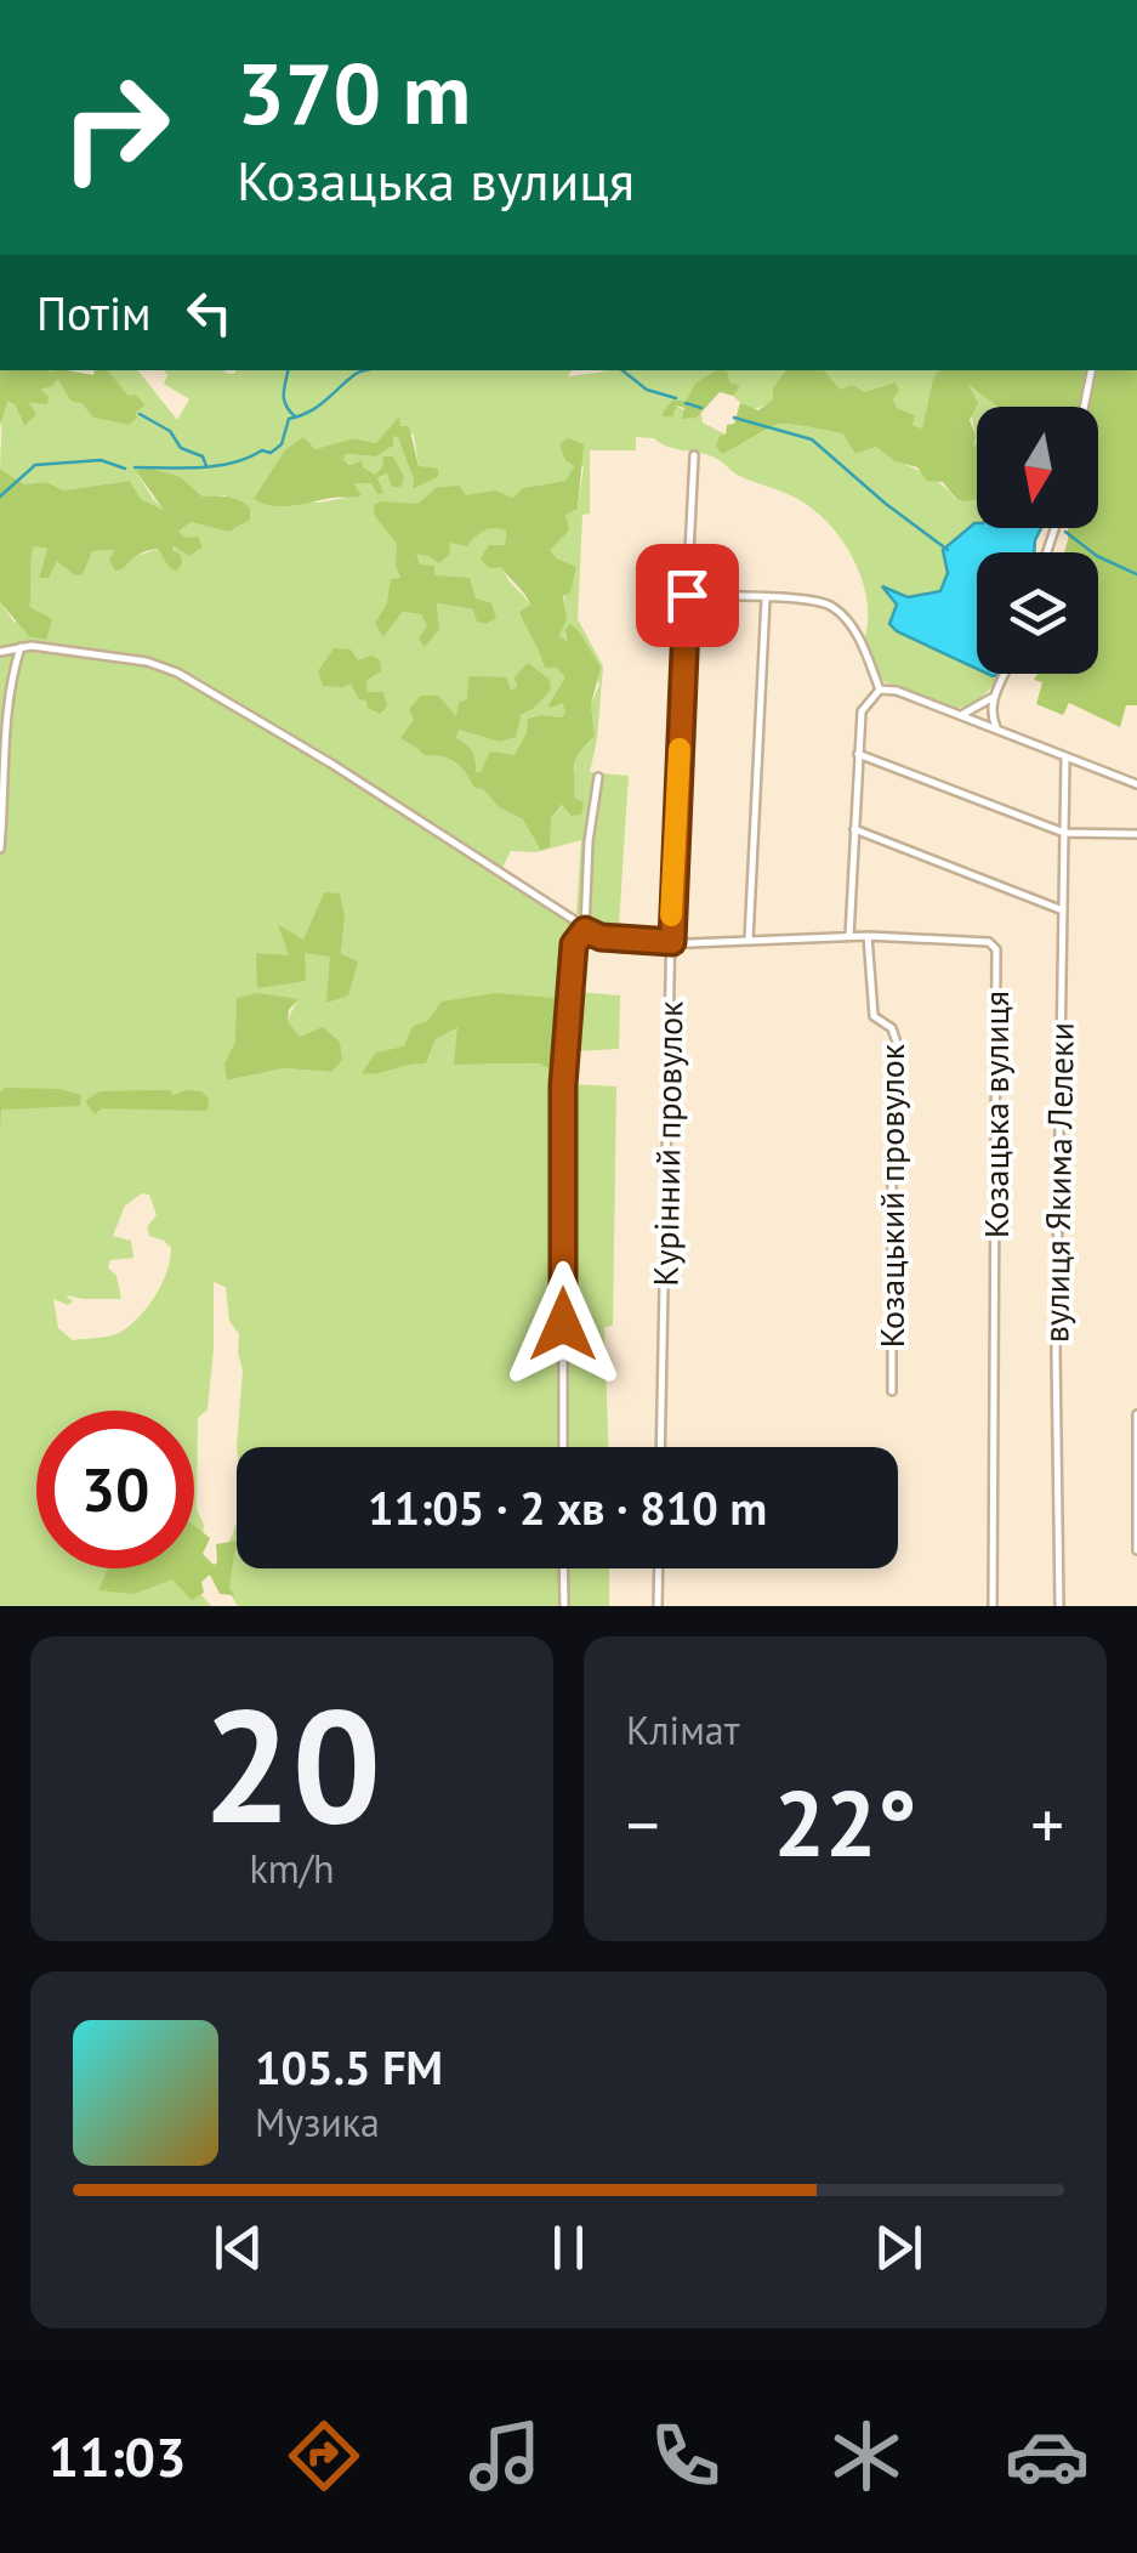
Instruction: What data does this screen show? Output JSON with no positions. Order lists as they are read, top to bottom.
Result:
{
  "streets": {
    "street": [
      "Козацька вулиця",
      "Курінний провулок",
      "вулиця Якима Лелеки",
      "Козацький провулок"
    ]
  },
  "crossings": [
    ["Козацька вулиця", "Курінний провулок"],
    ["Козацька вулиця", "Козацький провулок"]
  ],
  "north": "bottom",
  "page": {
    "turn": ["370 m", "Козацька вулиця"],
    "then": "Потім",
    "limit": "30",
    "trip": "11:05 · 2 хв · 810 m",
    "tile": [
      ["20", "km/h"],
      "Клімат"
    ],
    "heat": ["−", "22°", "+"],
    "song": ["105.5 FM", "Музика"],
    "tabs": "11:03"
  }
}
